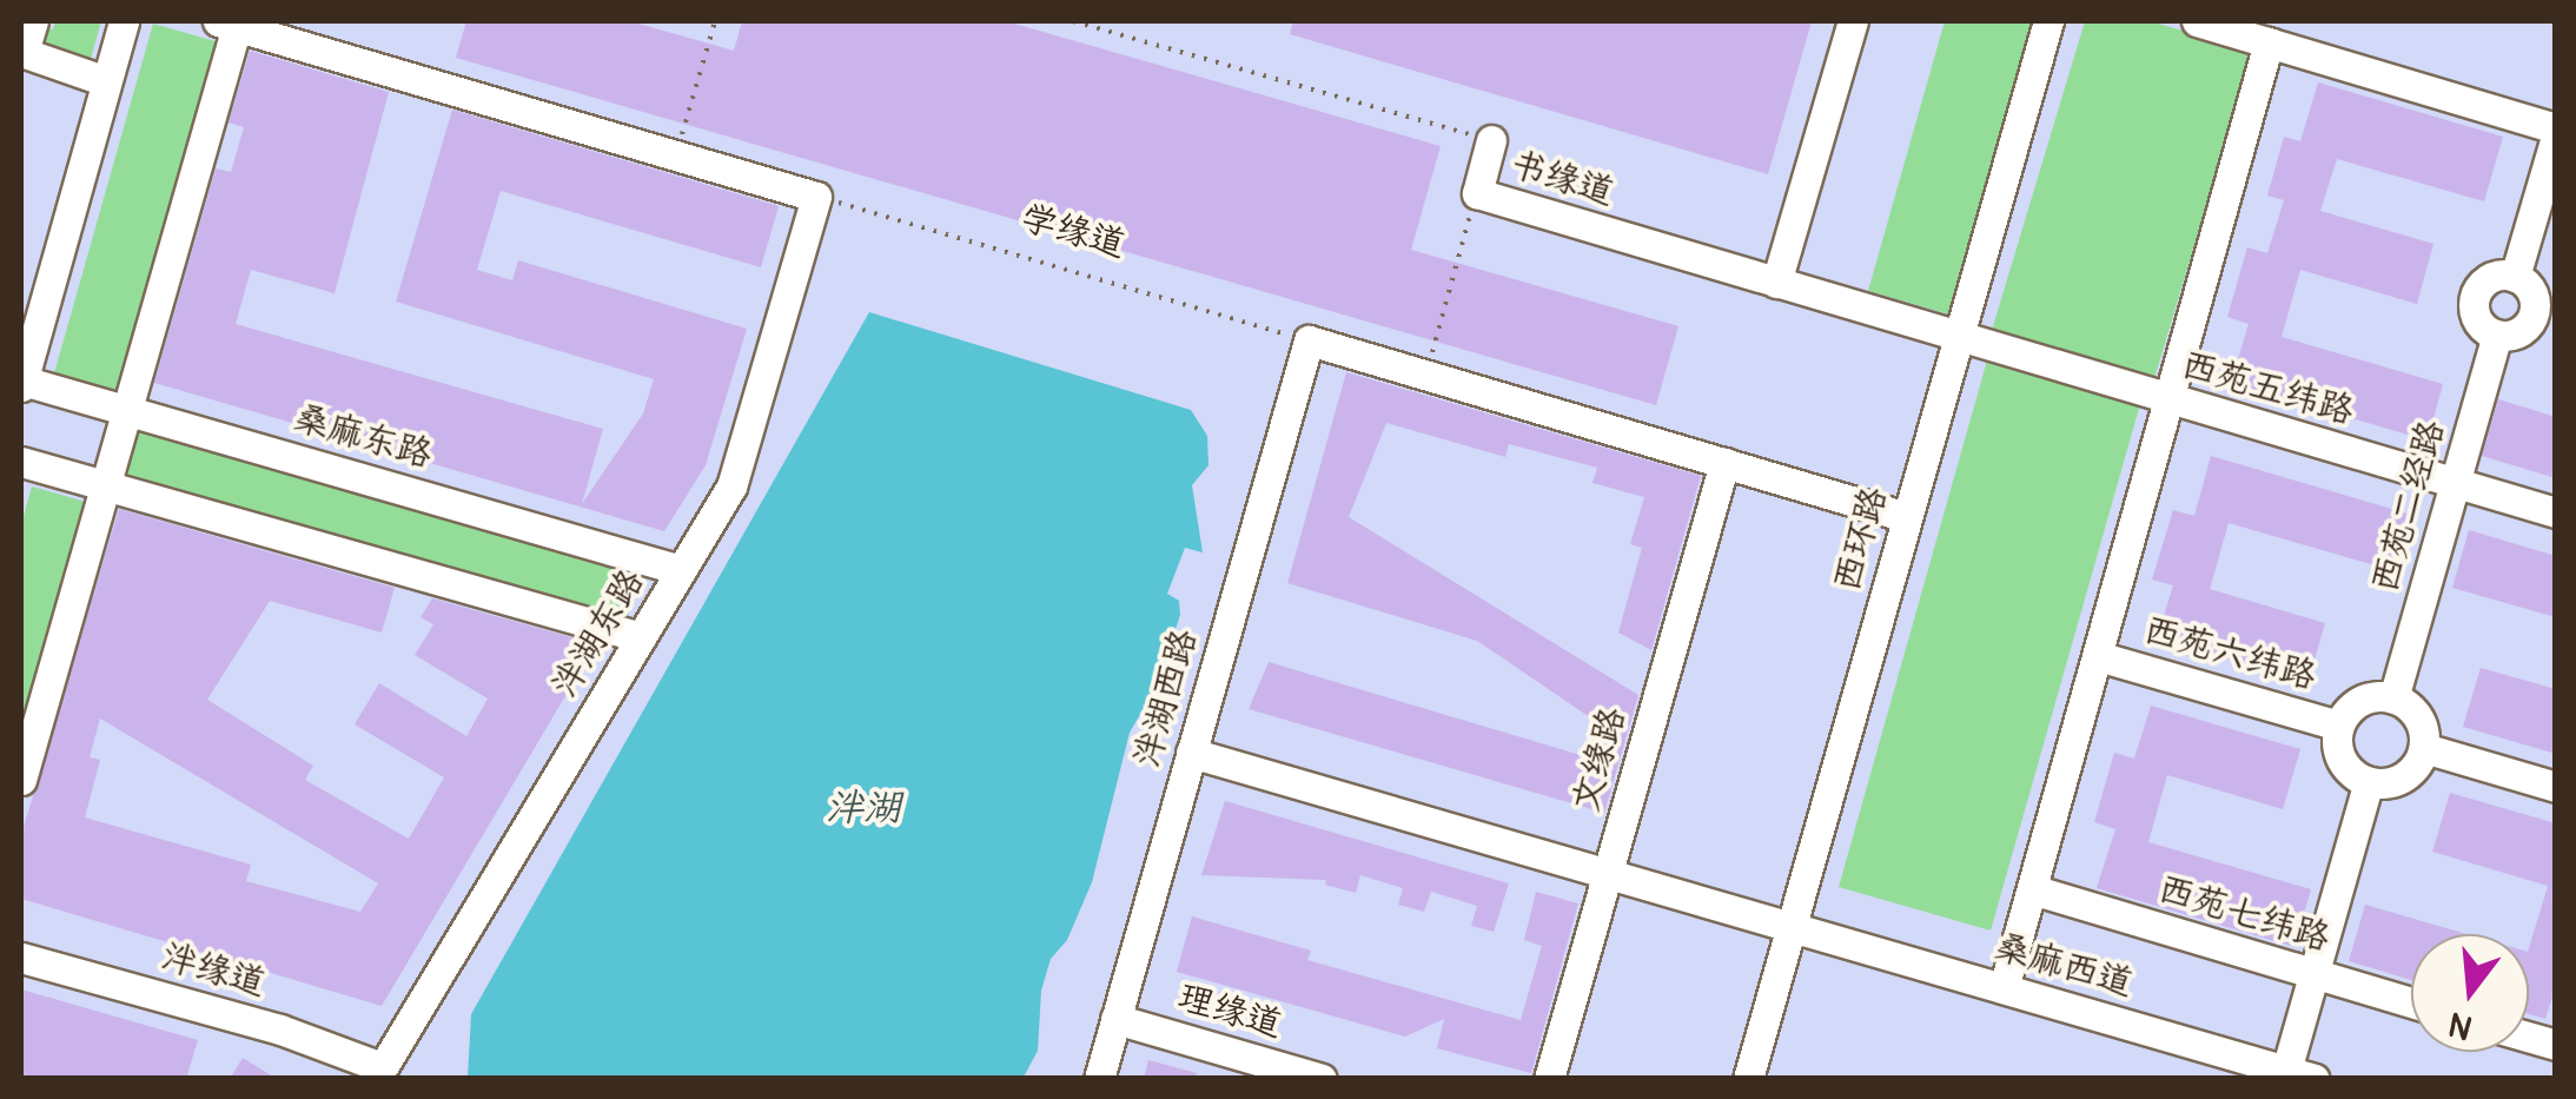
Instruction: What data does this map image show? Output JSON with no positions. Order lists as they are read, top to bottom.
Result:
{
  "streets": {
    "street": [
      "书缘道",
      "西苑五纬路",
      "桑麻东路",
      "西苑二经路",
      "西环路",
      "泮湖东路",
      "西苑六纬路",
      "泮湖西路",
      "文缘路",
      "西苑七纬路",
      "桑麻西道",
      "泮缘道",
      "理缘道"
    ],
    "path": ["学缘道"]
  },
  "crossings": [
    ["书缘道", "西苑五纬路"],
    ["书缘道", "西环路"],
    ["学缘道", "泮湖东路"],
    ["学缘道", "泮湖西路"],
    ["西苑五纬路", "西苑二经路"],
    ["西苑五纬路", "西环路"],
    ["桑麻东路", "泮湖东路"],
    ["西苑二经路", "西苑六纬路"],
    ["西环路", "桑麻西道"],
    ["泮湖东路", "泮缘道"],
    ["泮湖西路", "桑麻西道"],
    ["泮湖西路", "理缘道"],
    ["文缘路", "桑麻西道"]
  ],
  "water": ["泮湖"],
  "north": "bottom"
}
